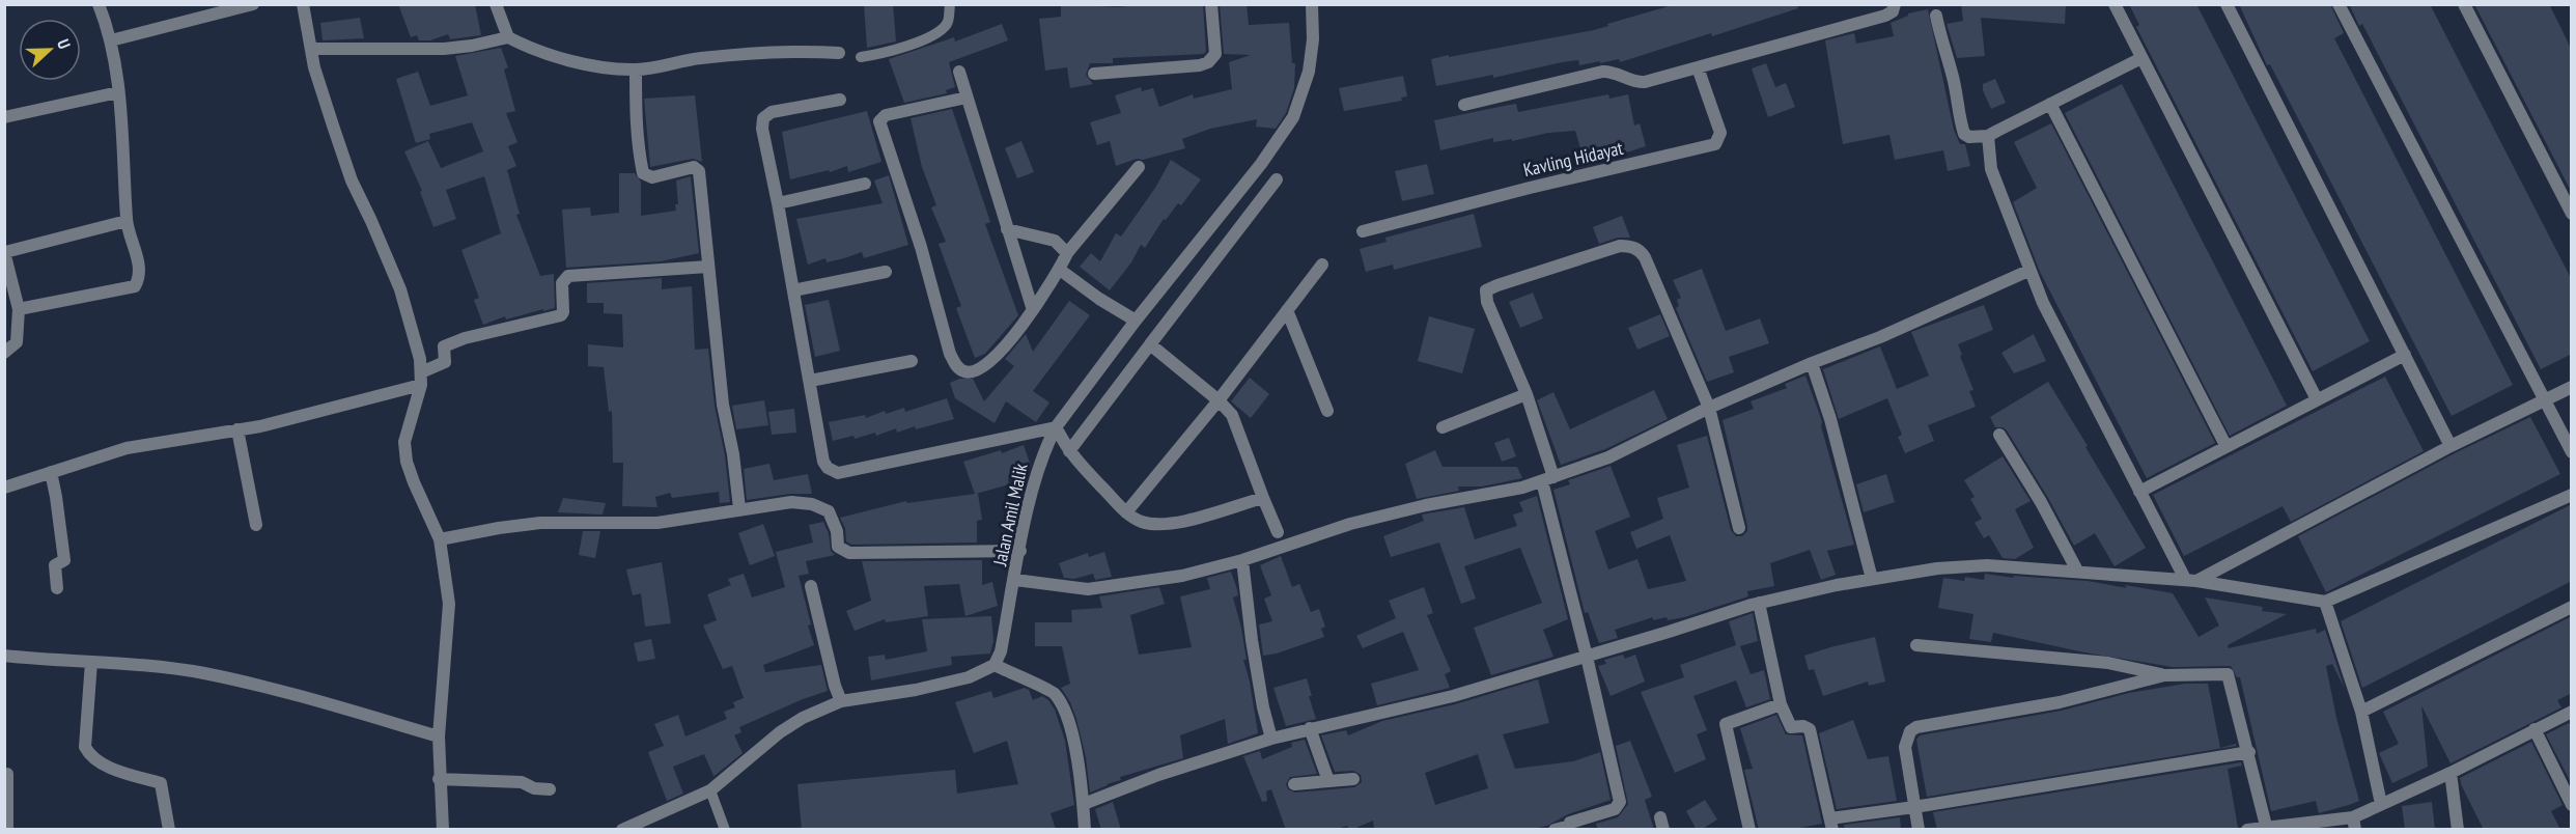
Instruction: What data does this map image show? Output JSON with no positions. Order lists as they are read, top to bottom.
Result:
{
  "streets": {
    "street": ["Kavling Hidayat", "Jalan Amil Malik"]
  },
  "north": "right"
}
